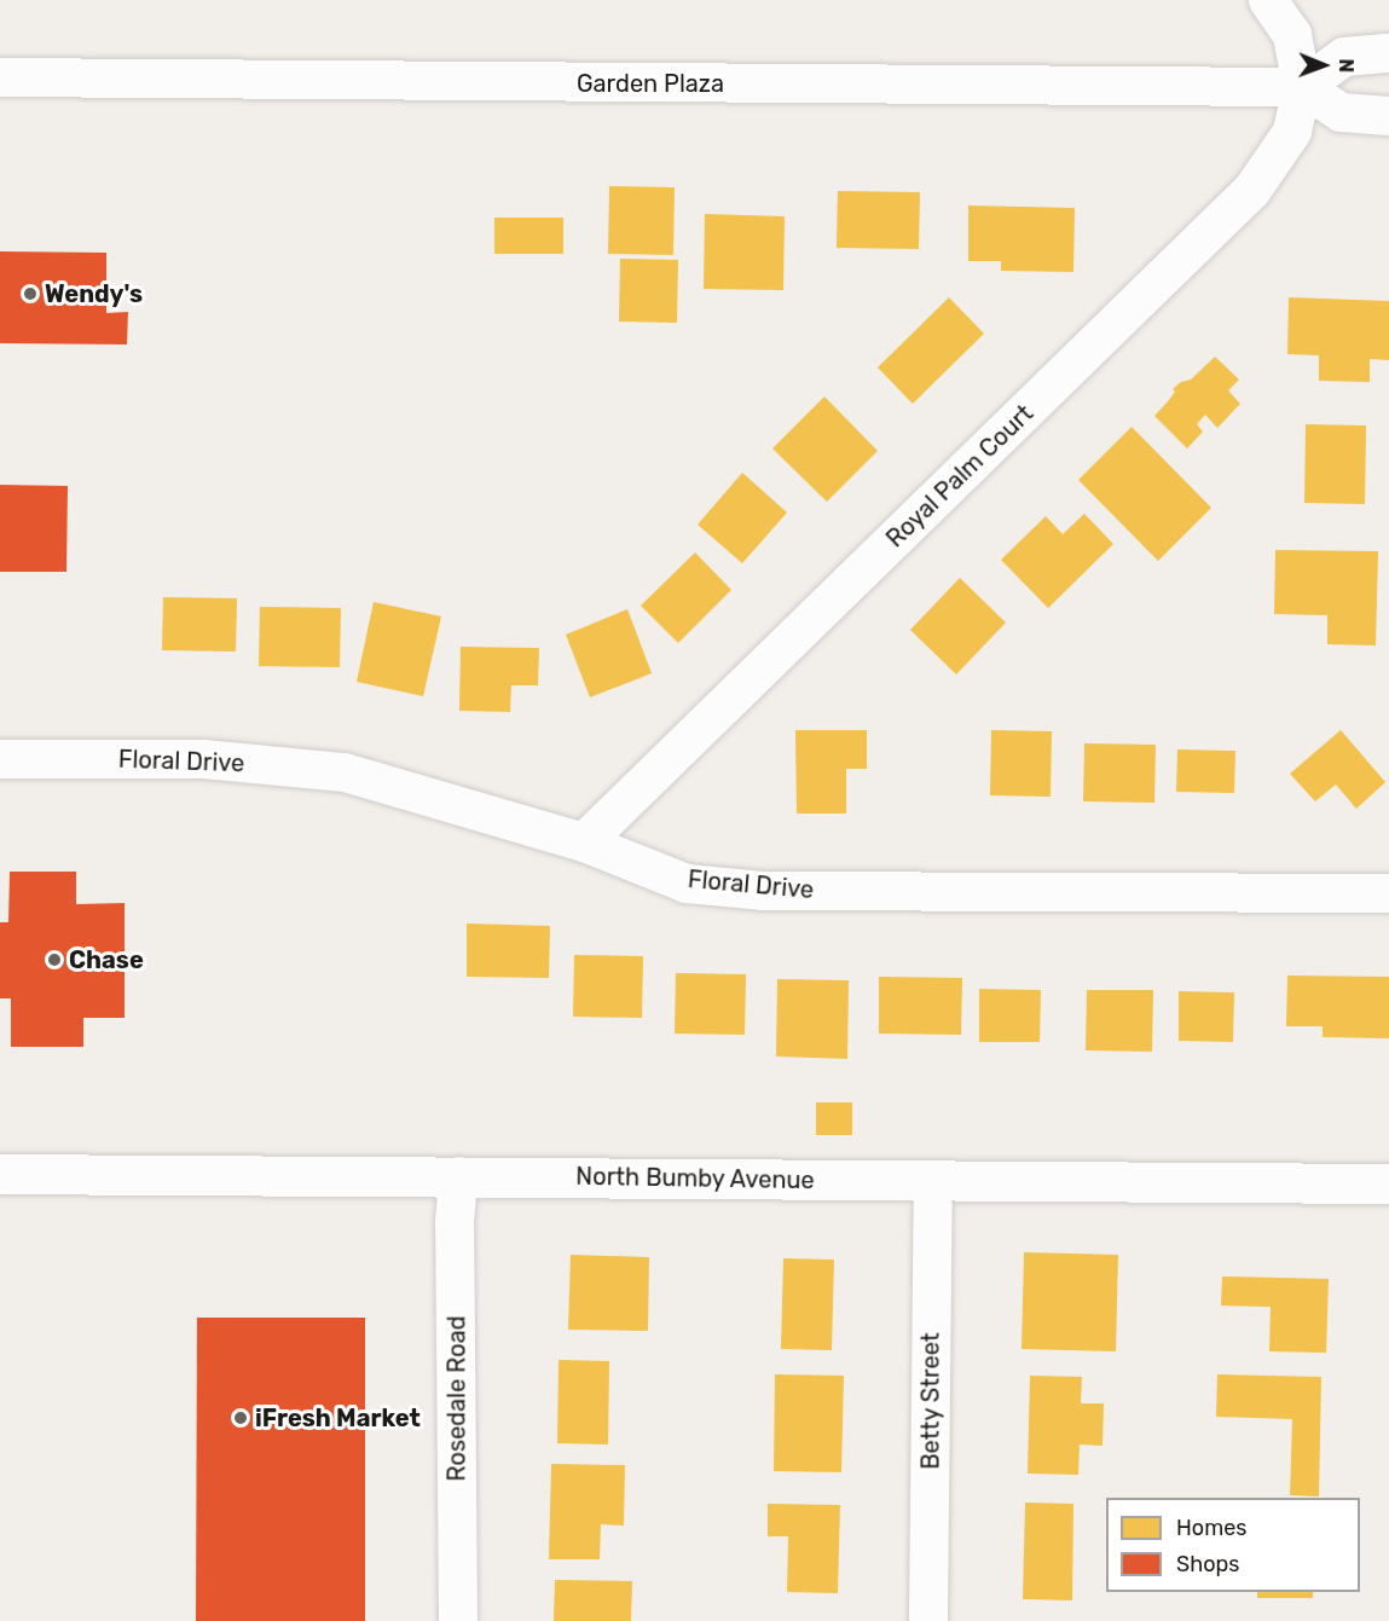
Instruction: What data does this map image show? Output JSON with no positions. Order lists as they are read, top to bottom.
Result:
{
  "streets": {
    "street": [
      "Garden Plaza",
      "Royal Palm Court",
      "Floral Drive",
      "North Bumby Avenue",
      "Rosedale Road",
      "Betty Street"
    ]
  },
  "crossings": [
    ["Garden Plaza", "Royal Palm Court"],
    ["Royal Palm Court", "Floral Drive"],
    ["North Bumby Avenue", "Rosedale Road"],
    ["North Bumby Avenue", "Betty Street"]
  ],
  "places": ["Wendy's", "Chase", "iFresh Market"],
  "legend": ["Homes", "Shops"],
  "north": "right"
}
